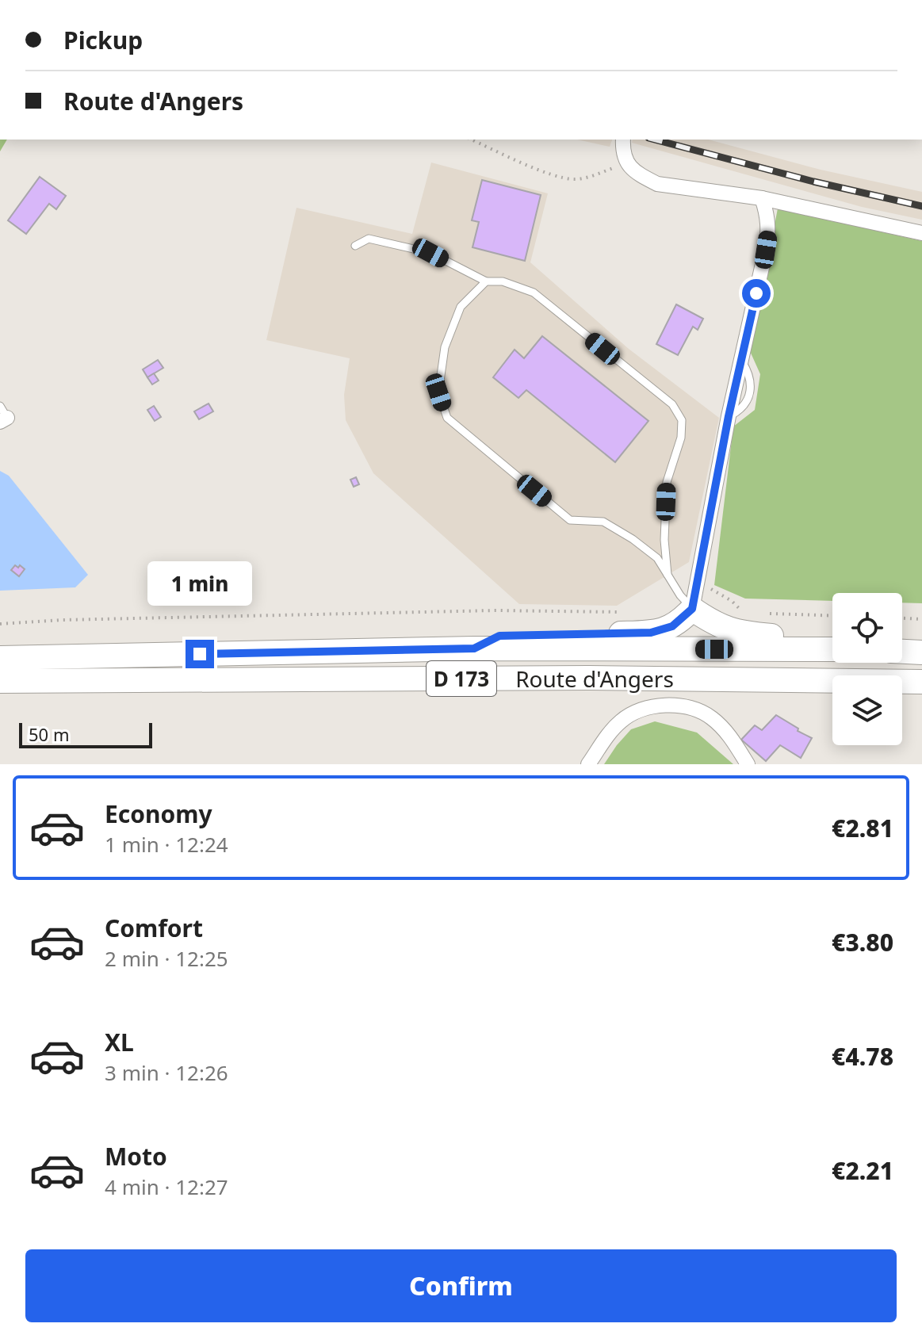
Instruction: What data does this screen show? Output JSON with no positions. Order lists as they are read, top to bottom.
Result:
{
  "streets": {
    "highway": ["D 173", "Route d'Angers"]
  },
  "scale_bar": "50 m",
  "page": {
    "banner": ["Pickup", "Route d'Angers"],
    "bubble": "1 min",
    "scale": "50 m",
    "list": [
      {
        "name": "Economy",
        "note": "1 min · 12:24",
        "value": "€2.81"
      },
      {
        "name": "Comfort",
        "note": "2 min · 12:25",
        "value": "€3.80"
      },
      {
        "name": "XL",
        "note": "3 min · 12:26",
        "value": "€4.78"
      },
      {
        "name": "Moto",
        "note": "4 min · 12:27",
        "value": "€2.21"
      }
    ],
    "buttons": "Confirm"
  }
}
